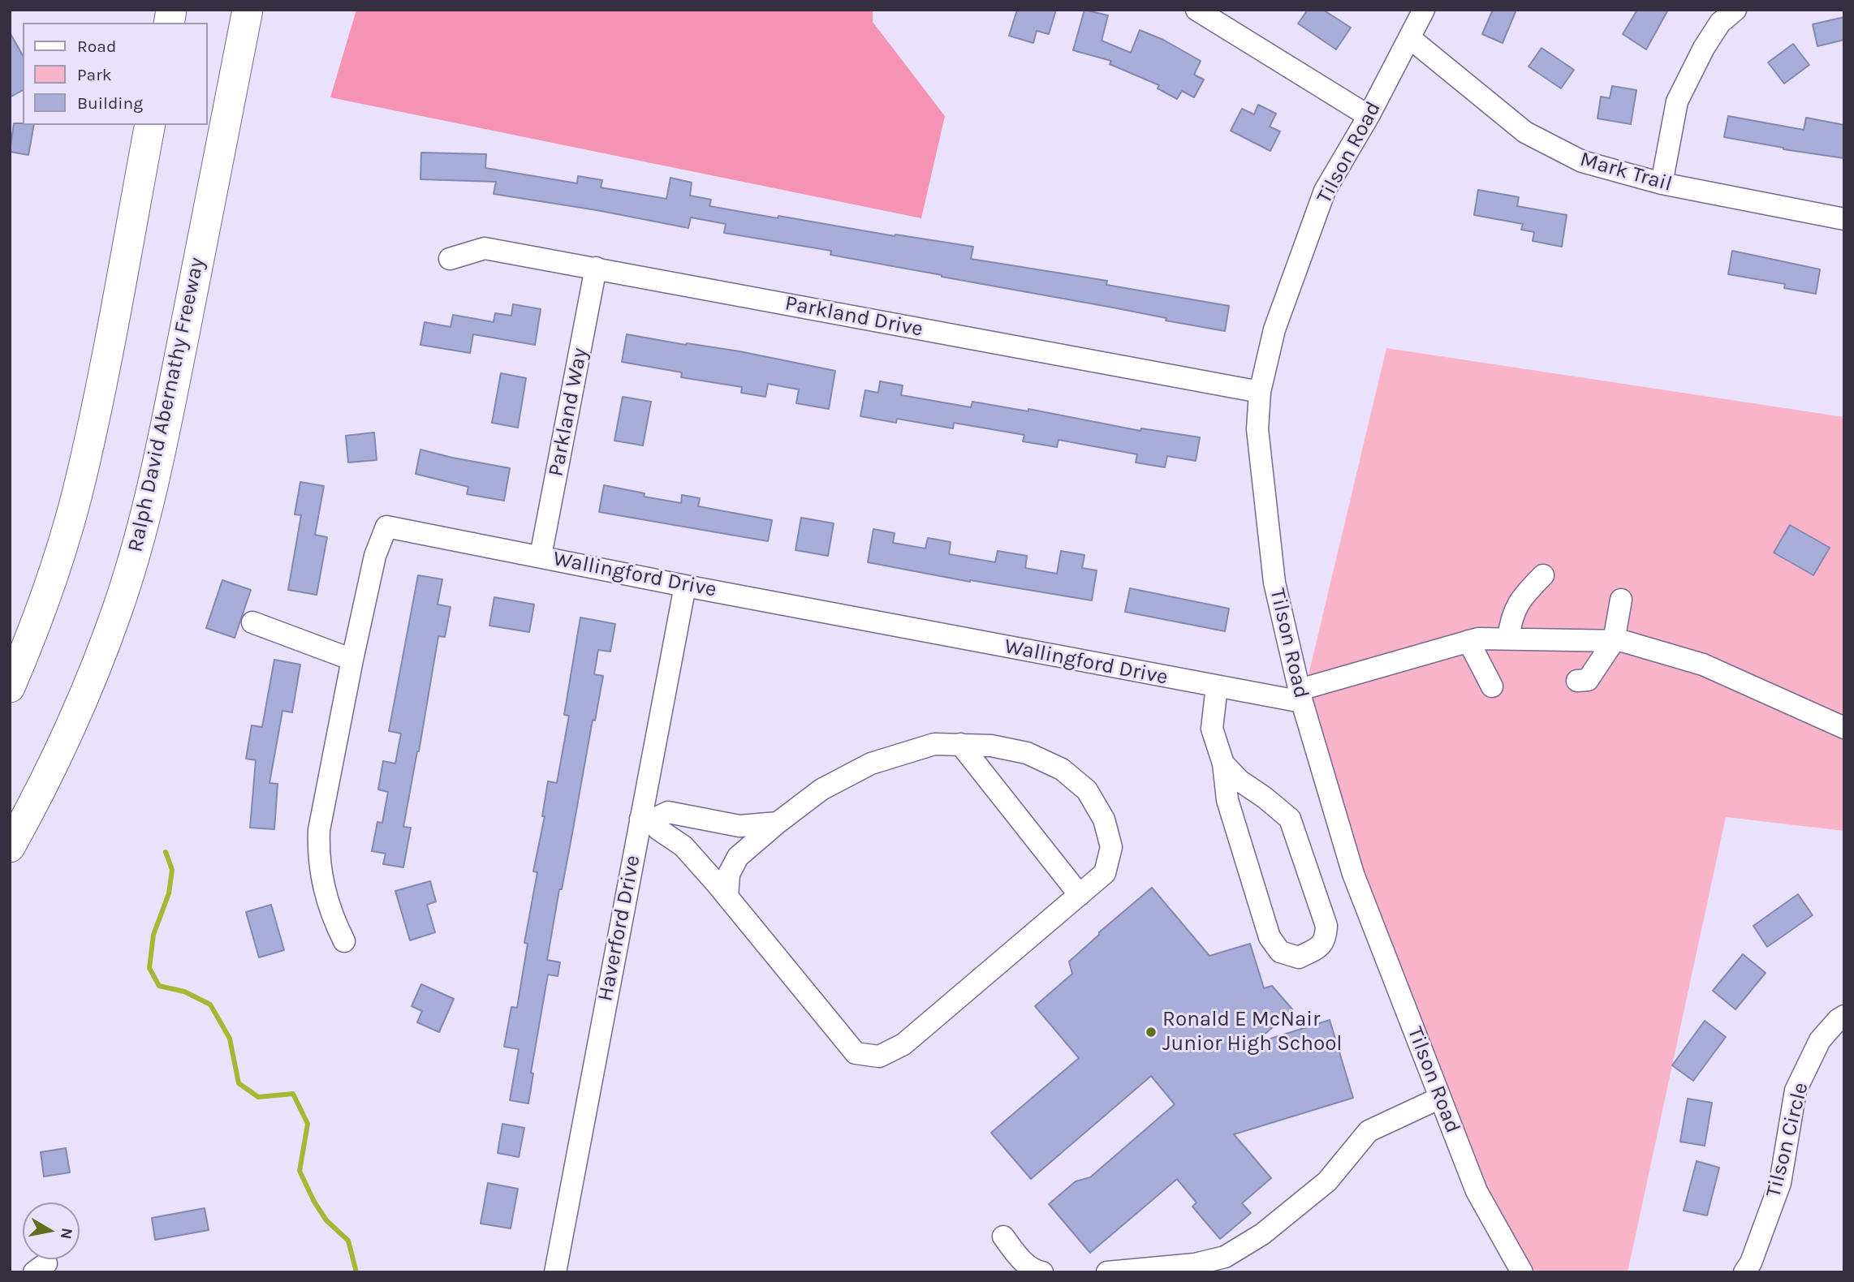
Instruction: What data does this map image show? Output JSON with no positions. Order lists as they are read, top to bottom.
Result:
{
  "streets": {
    "highway": ["Ralph David Abernathy Freeway"],
    "street": [
      "Tilson Road",
      "Mark Trail",
      "Parkland Drive",
      "Parkland Way",
      "Wallingford Drive",
      "Haverford Drive",
      "Tilson Circle"
    ]
  },
  "crossings": [
    ["Tilson Road", "Mark Trail"],
    ["Tilson Road", "Parkland Drive"],
    ["Tilson Road", "Wallingford Drive"],
    ["Parkland Drive", "Parkland Way"],
    ["Parkland Way", "Wallingford Drive"],
    ["Wallingford Drive", "Haverford Drive"]
  ],
  "places": ["Ronald E McNair Junior High School"],
  "legend": ["Road", "Park", "Building"],
  "north": "right"
}
